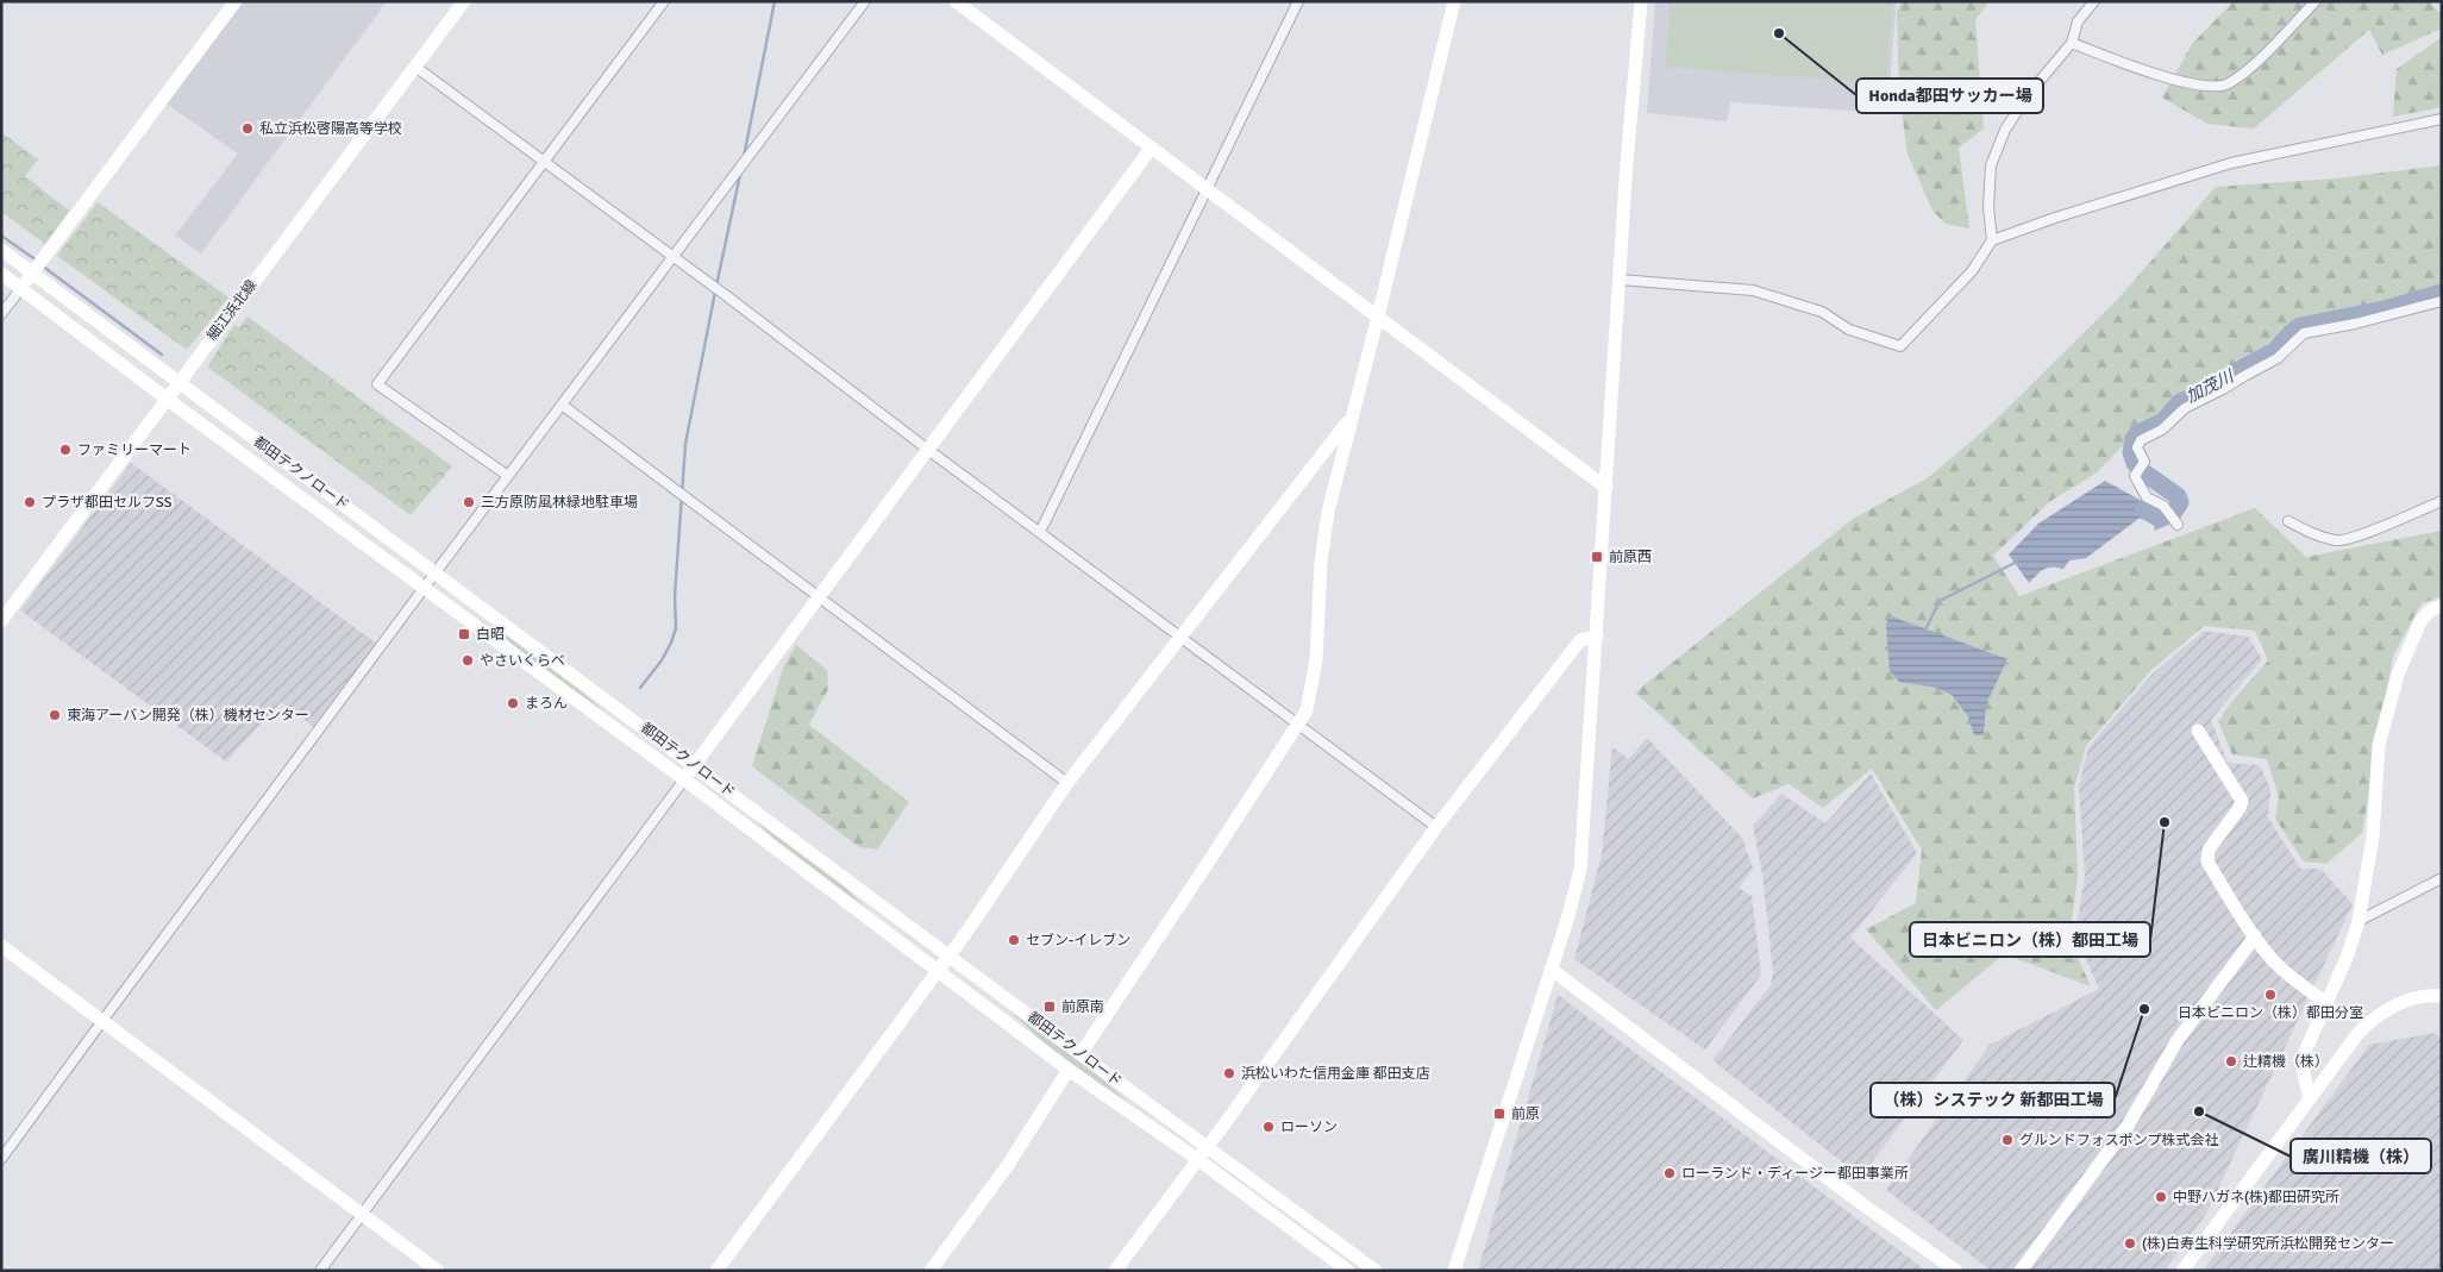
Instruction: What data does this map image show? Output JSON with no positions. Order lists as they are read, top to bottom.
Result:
{
  "streets": {
    "street": ["細江浜北線", "都田テクノロード"]
  },
  "crossings": [
    ["細江浜北線", "都田テクノロード"]
  ],
  "water": ["加茂川"],
  "places": {
    "other": [
      "Honda都田サッカー場",
      "私立浜松啓陽高等学校",
      "ファミリーマート",
      "プラザ都田セルフSS",
      "三方原防風林緑地駐車場",
      "やさいくらべ",
      "まろん",
      "東海アーバン開発（株）機材センター",
      "日本ビニロン（株）都田工場",
      "セブン-イレブン",
      "日本ビニロン（株）都田分室",
      "（株）システック 新都田工場",
      "辻精機（株）",
      "浜松いわた信用金庫 都田支店",
      "廣川精機（株）",
      "ローソン",
      "グルンドフォスポンプ株式会社",
      "ローランド・ディージー都田事業所",
      "中野ハガネ(株)都田研究所",
      "(株)白寿生科学研究所浜松開発センター"
    ],
    "transit": [
      "前原西",
      "白昭",
      "前原南",
      "前原"
    ]
  }
}
